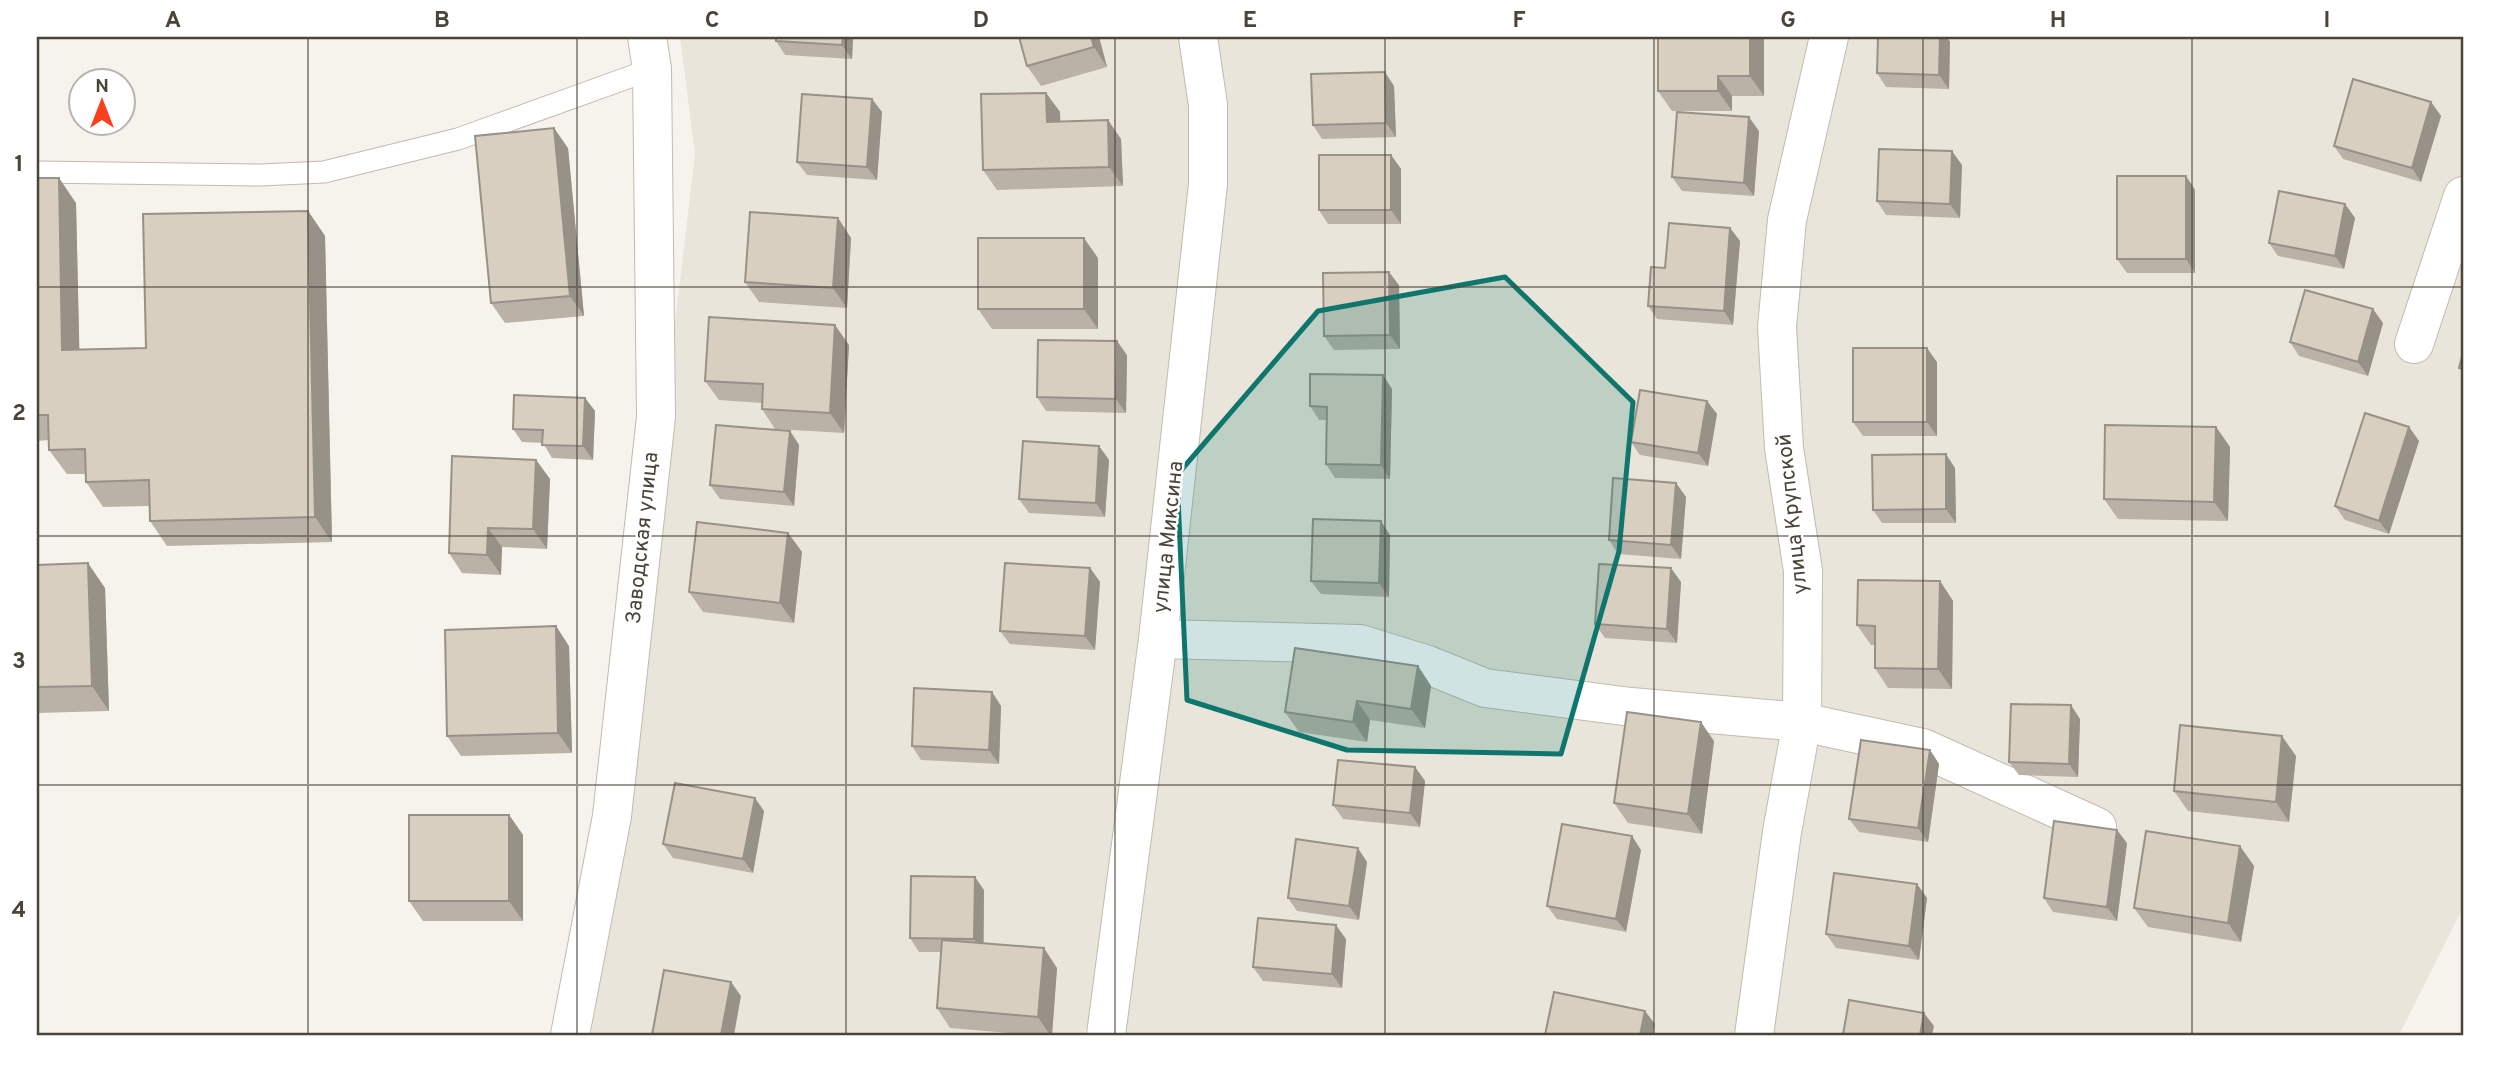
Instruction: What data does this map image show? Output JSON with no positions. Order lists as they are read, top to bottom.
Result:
{
  "streets": {
    "street": ["улица Крупской", "улица Миксина", "Заводская улица"]
  },
  "north": "top",
  "grid": {
    "columns": [
      "A",
      "B",
      "C",
      "D",
      "E",
      "F",
      "G",
      "H",
      "I"
    ],
    "rows": [
      "1",
      "2",
      "3",
      "4"
    ]
  }
}
